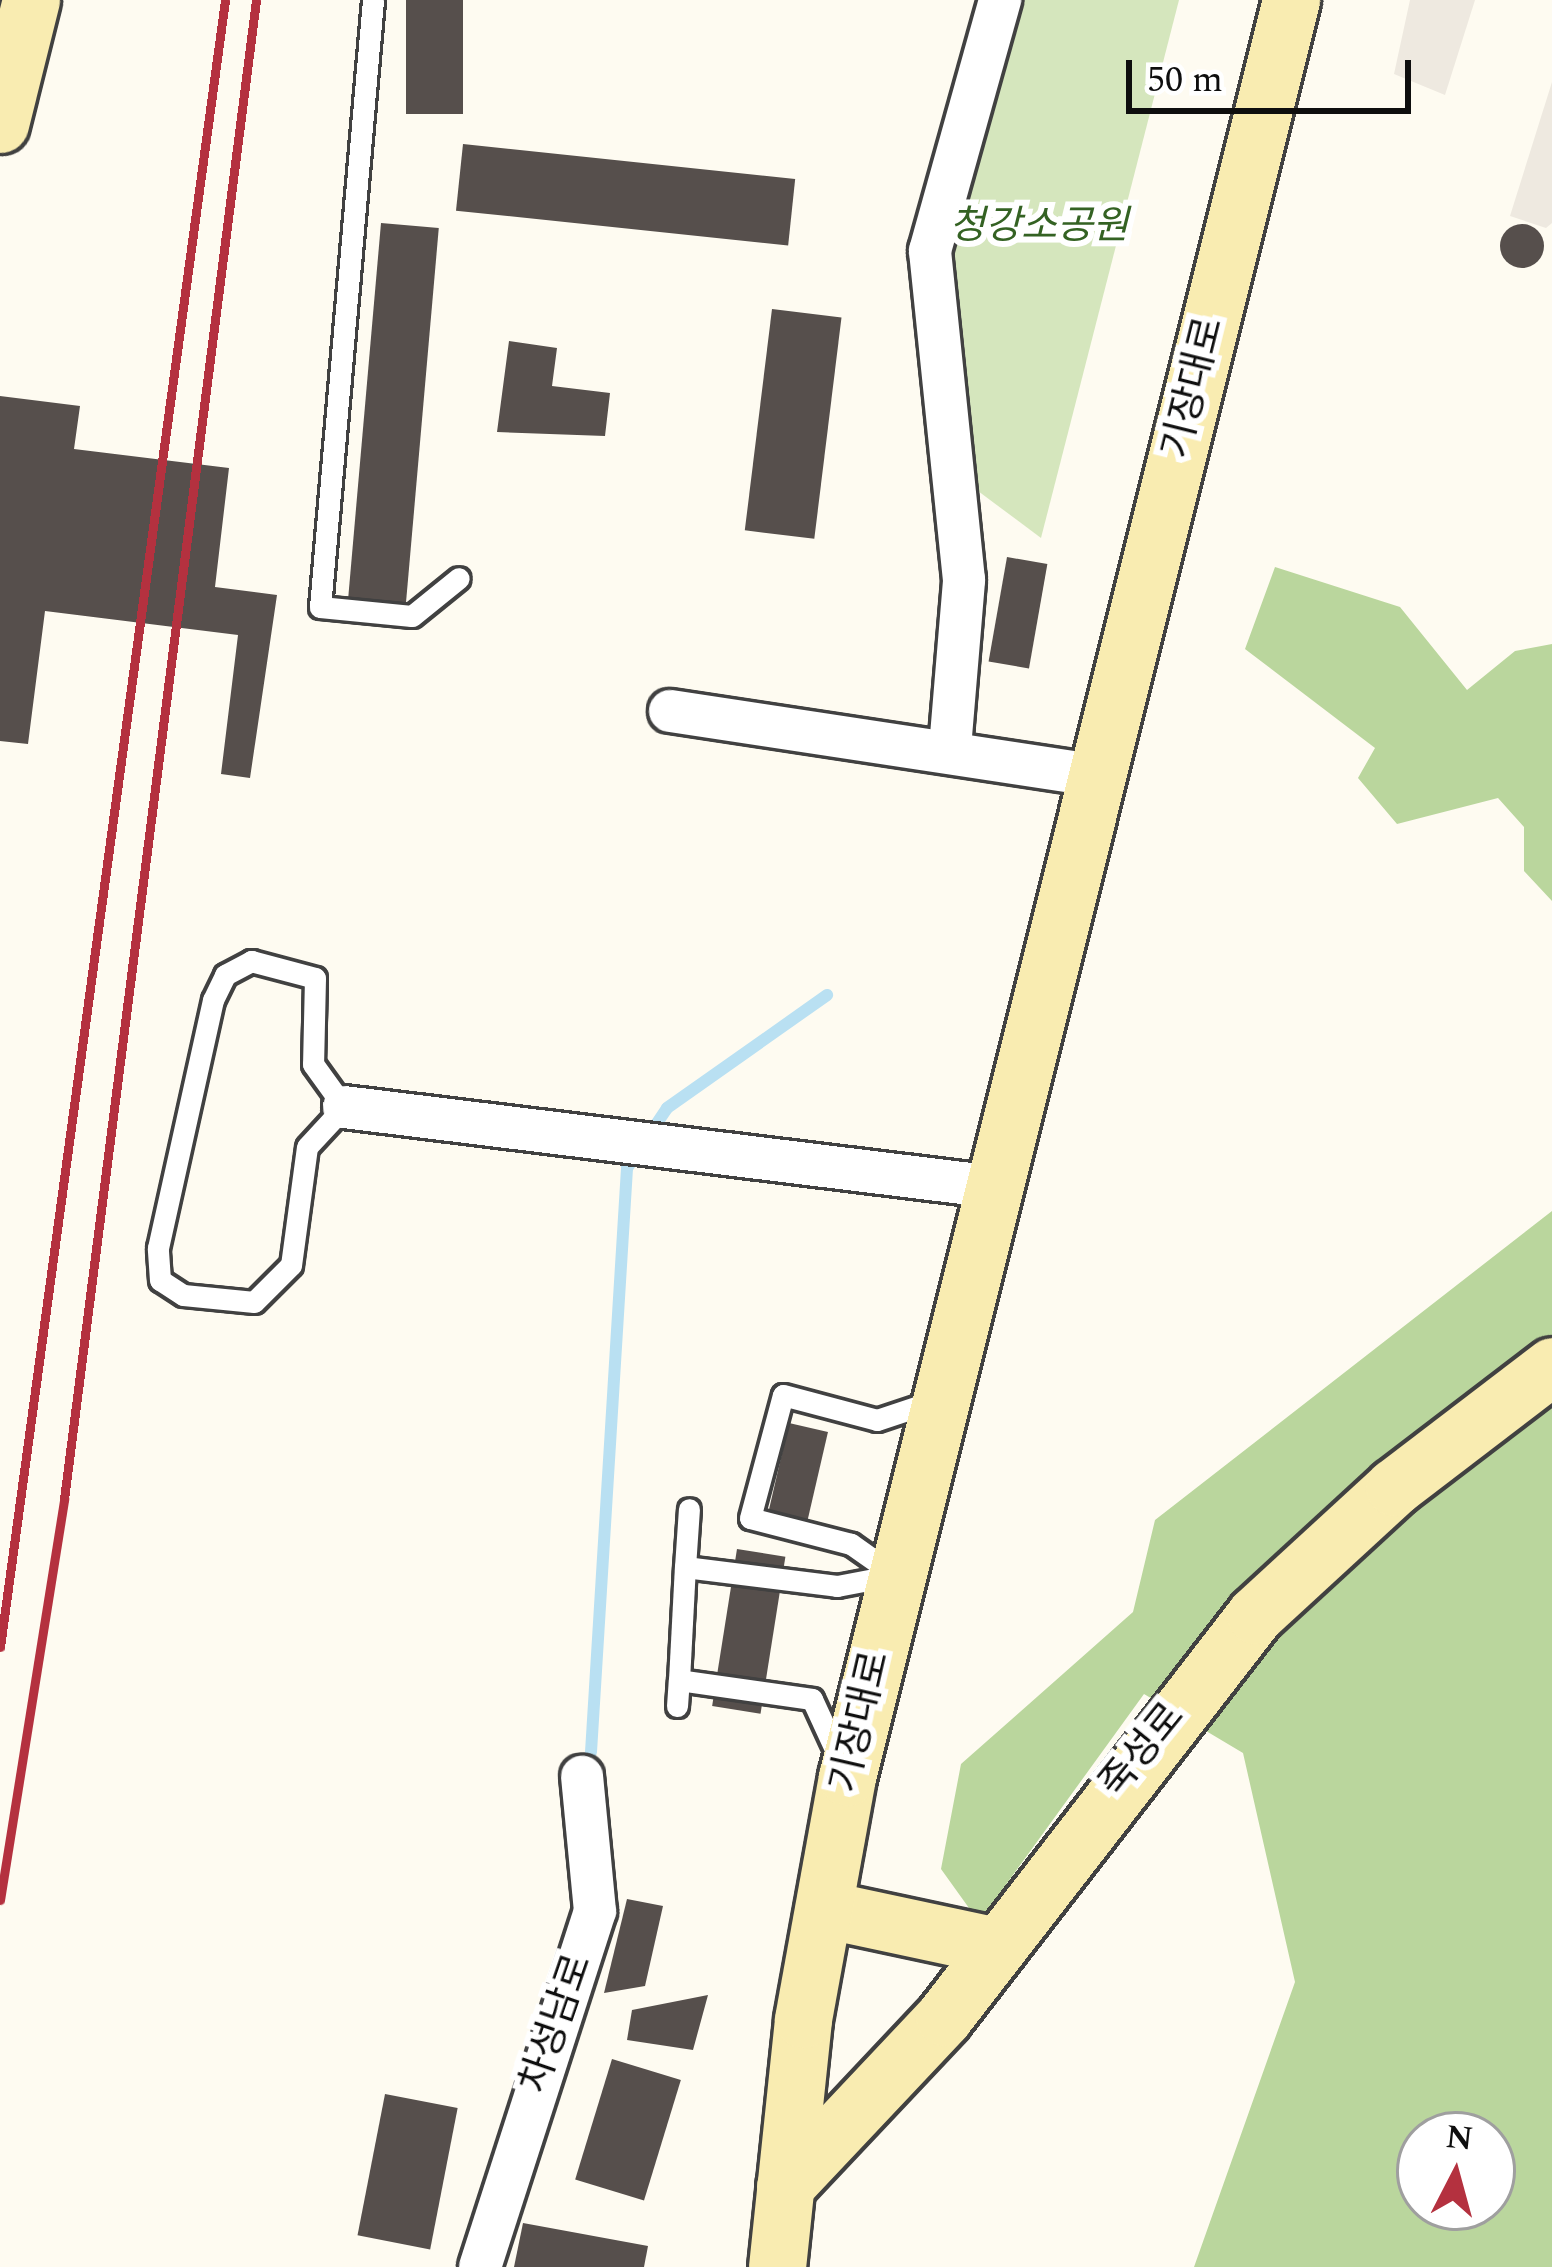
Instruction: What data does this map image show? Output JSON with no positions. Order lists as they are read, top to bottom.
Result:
{
  "streets": {
    "main road": ["기장대로", "죽성로"],
    "street": ["차성남로"]
  },
  "crossings": [
    ["기장대로", "죽성로"]
  ],
  "parks": ["청강소공원"],
  "scale_bar": "50 m",
  "north": "top"
}
